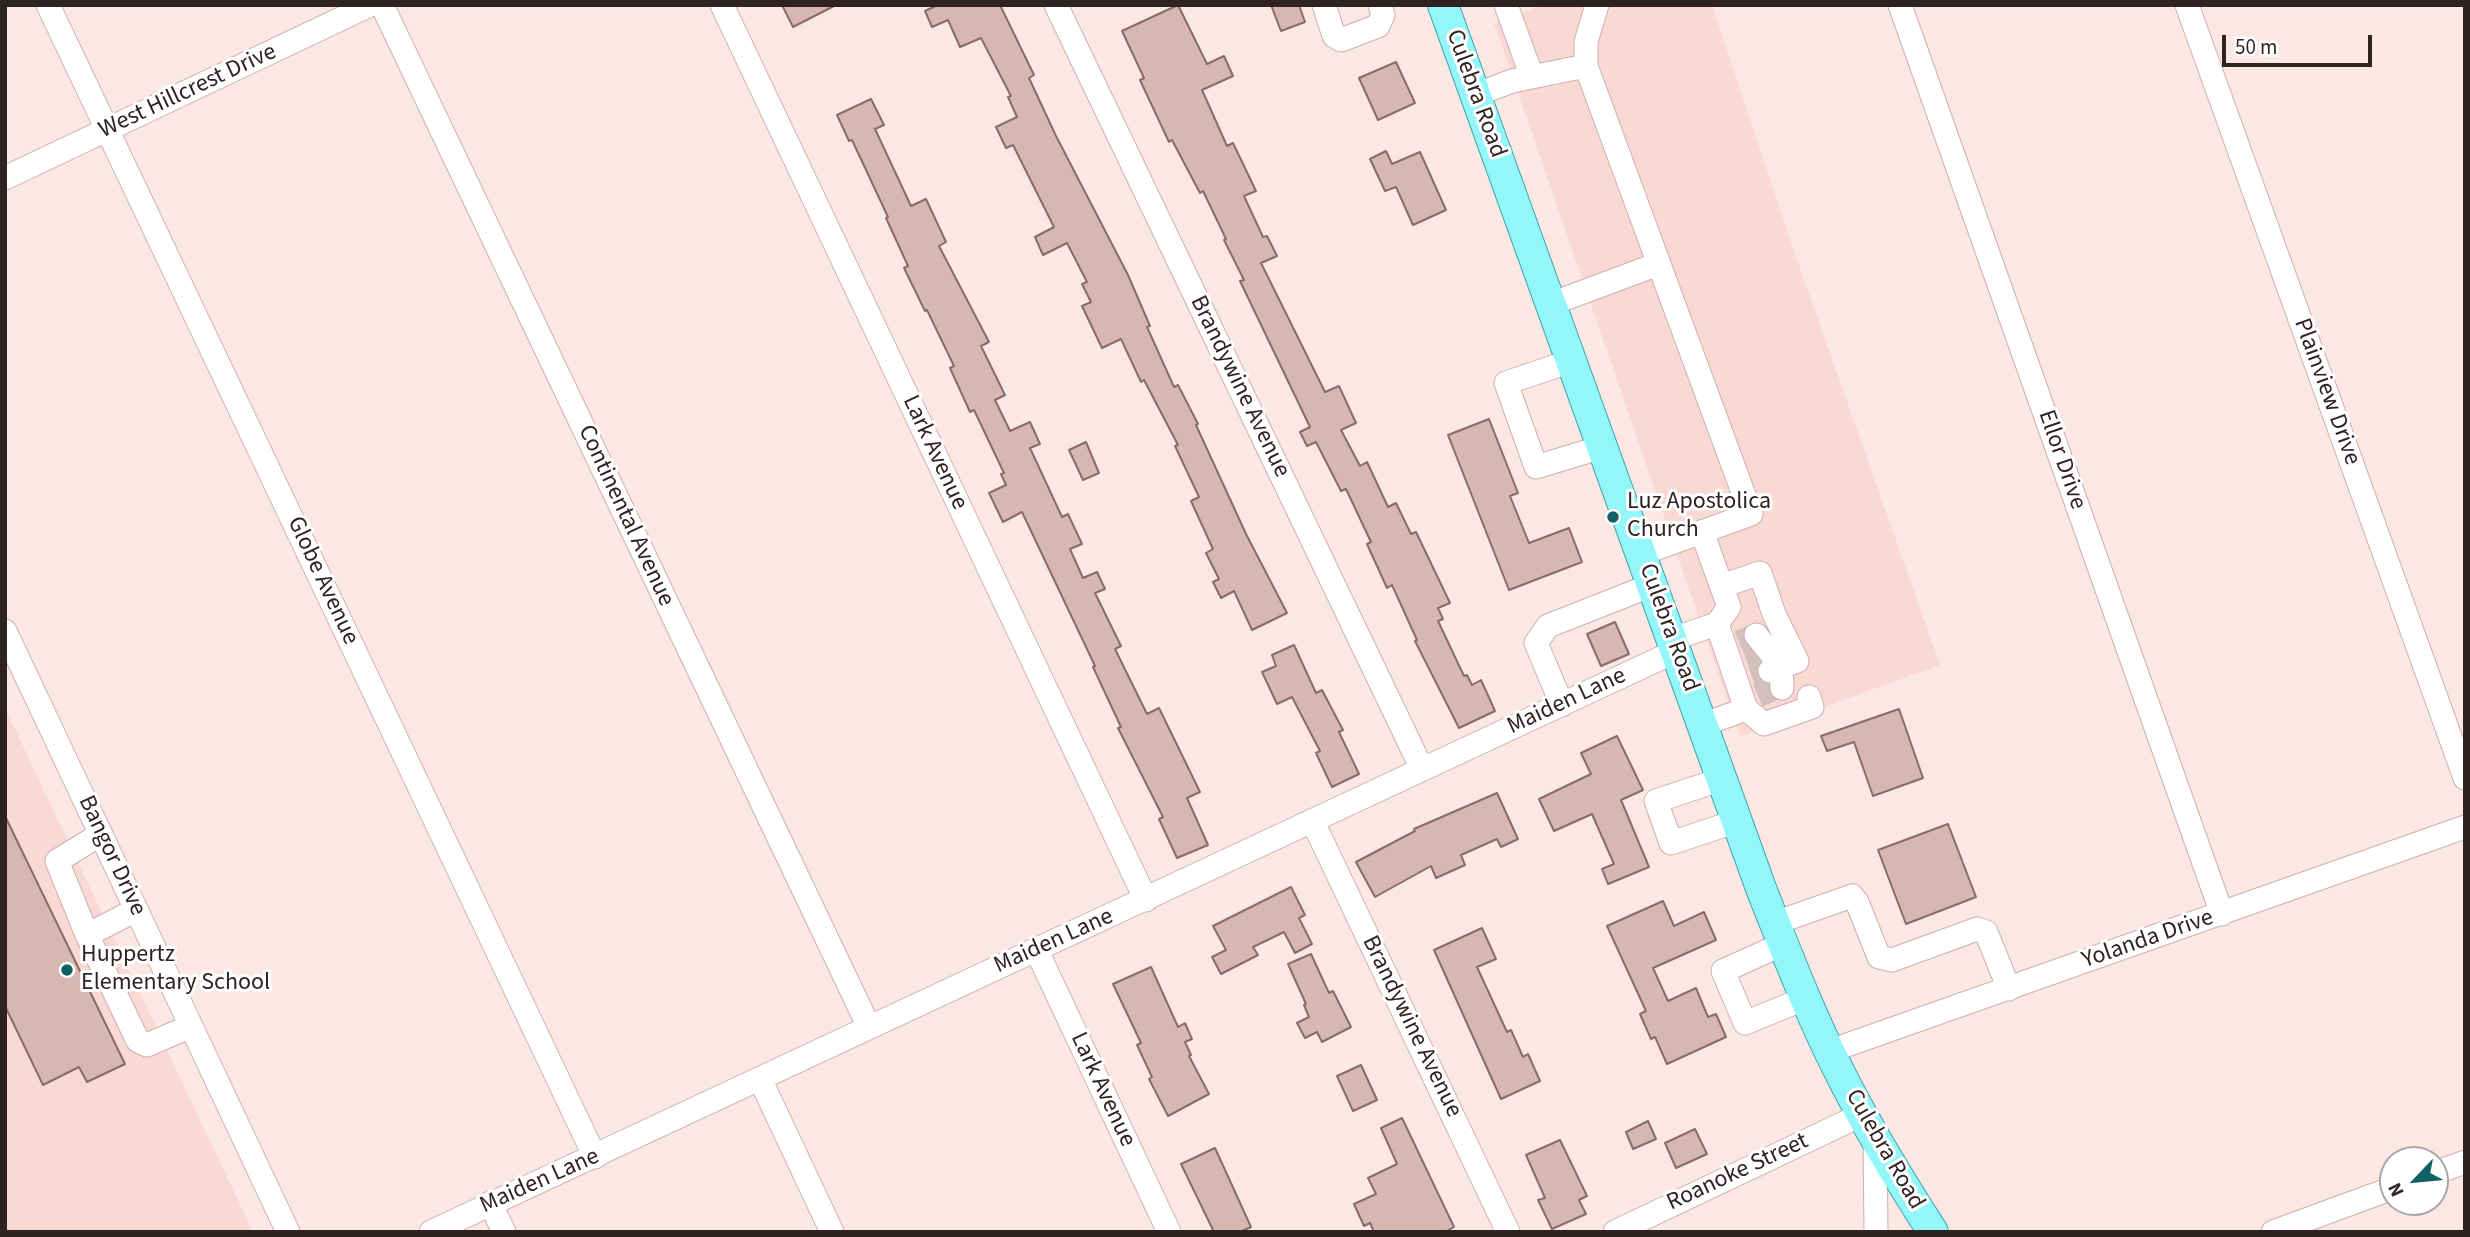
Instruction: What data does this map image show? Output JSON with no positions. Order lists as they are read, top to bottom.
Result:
{
  "streets": {
    "main road": ["Culebra Road"],
    "street": [
      "West Hillcrest Drive",
      "Brandywine Avenue",
      "Plainview Drive",
      "Lark Avenue",
      "Ellor Drive",
      "Continental Avenue",
      "Globe Avenue",
      "Maiden Lane",
      "Bangor Drive",
      "Yolanda Drive",
      "Roanoke Street"
    ]
  },
  "crossings": [
    ["West Hillcrest Drive", "Globe Avenue"],
    ["Culebra Road", "Maiden Lane"],
    ["Culebra Road", "Yolanda Drive"],
    ["Culebra Road", "Roanoke Street"],
    ["Brandywine Avenue", "Maiden Lane"],
    ["Lark Avenue", "Maiden Lane"],
    ["Ellor Drive", "Yolanda Drive"],
    ["Continental Avenue", "Maiden Lane"],
    ["Globe Avenue", "Maiden Lane"]
  ],
  "places": ["Luz Apostolica Church", "Huppertz Elementary School"],
  "scale_bar": "50 m",
  "north": "bottom left"
}
